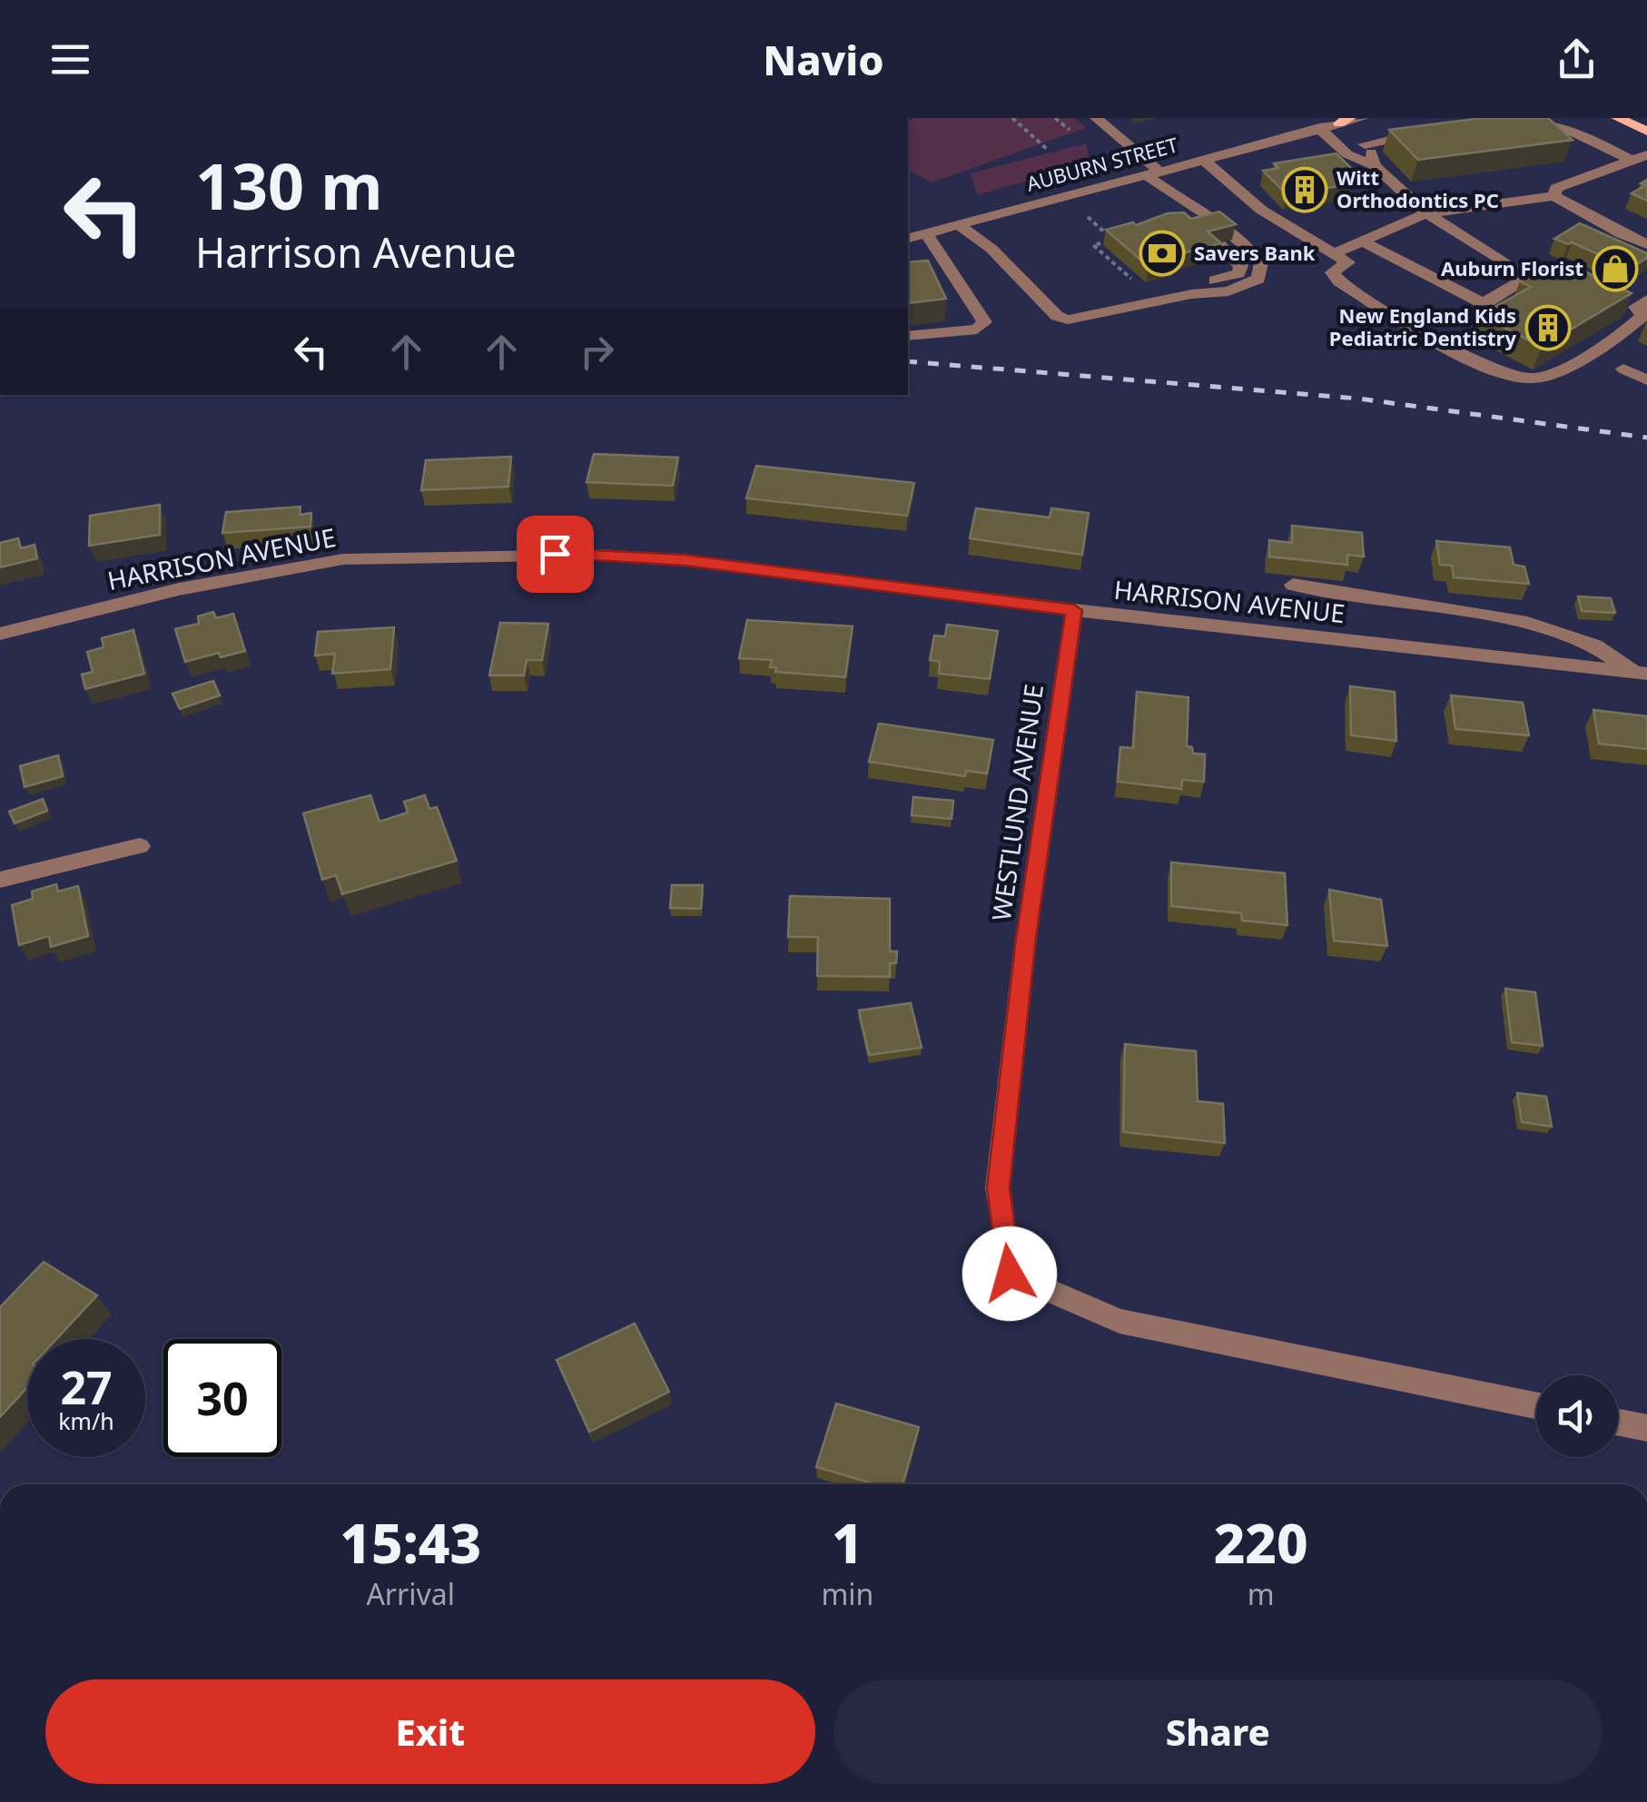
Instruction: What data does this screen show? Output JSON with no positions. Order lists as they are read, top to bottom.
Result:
{
  "streets": {
    "street": ["AUBURN STREET", "HARRISON AVENUE", "WESTLUND AVENUE"]
  },
  "crossings": [
    ["HARRISON AVENUE", "WESTLUND AVENUE"]
  ],
  "places": {
    "building": ["Witt Orthodontics PC", "New England Kids Pediatric Dentistry"],
    "bank": ["Savers Bank"],
    "shop": ["Auburn Florist"]
  },
  "page": {
    "header": "Navio",
    "turn": ["130 m", "Harrison Avenue"],
    "speed": "27 km/h",
    "limit": "30",
    "eta": [
      "15:43",
      "Arrival",
      "1",
      "min",
      "220",
      "m"
    ],
    "buttons": ["Exit", "Share"]
  }
}
